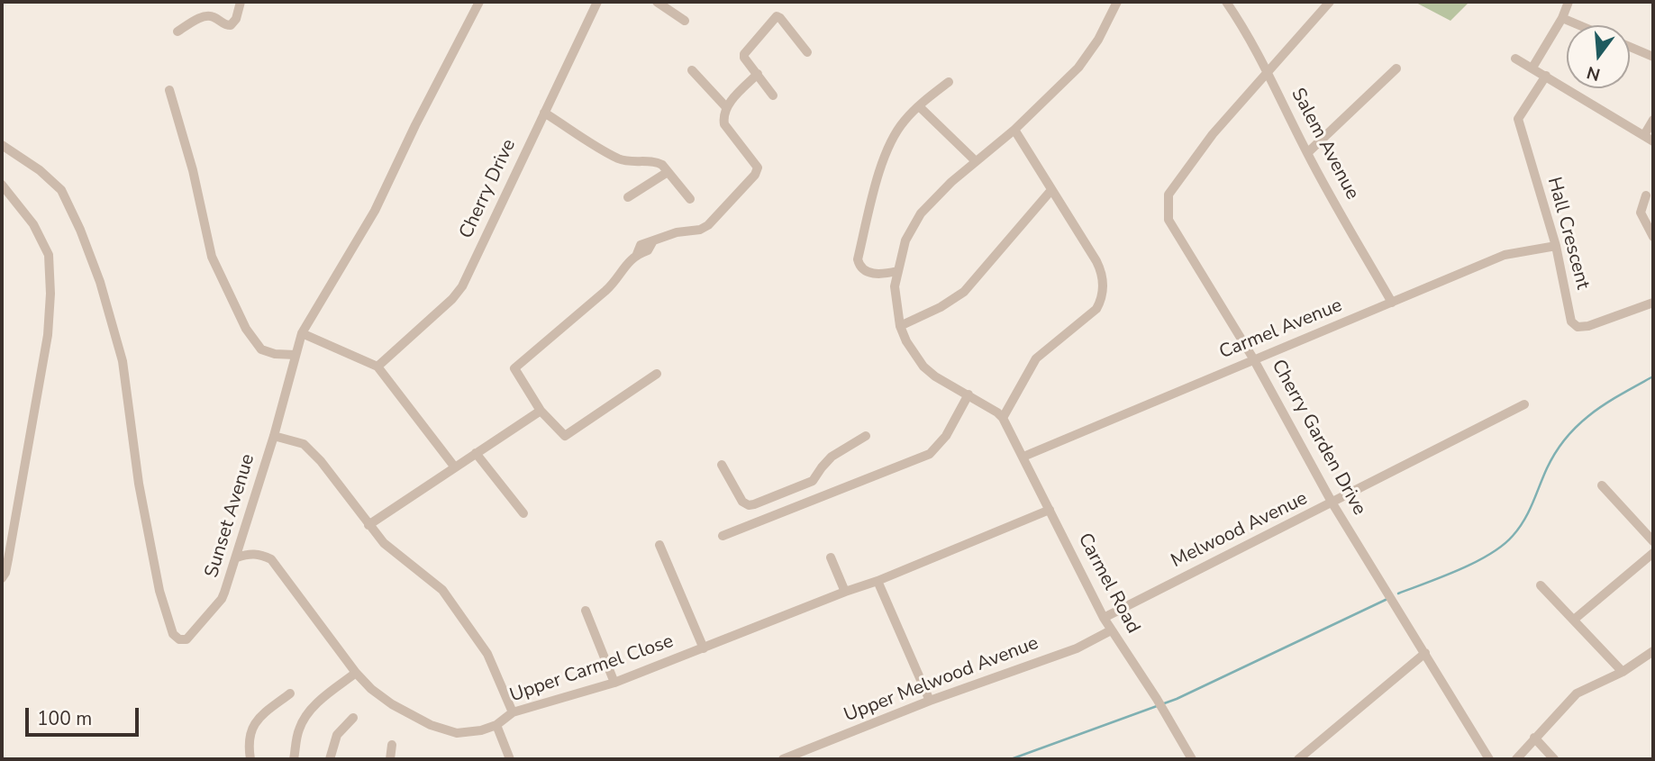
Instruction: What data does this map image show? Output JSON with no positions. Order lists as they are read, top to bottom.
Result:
{
  "streets": {
    "street": [
      "Salem Avenue",
      "Cherry Drive",
      "Hall Crescent",
      "Carmel Avenue",
      "Cherry Garden Drive",
      "Sunset Avenue",
      "Melwood Avenue",
      "Carmel Road",
      "Upper Carmel Close",
      "Upper Melwood Avenue"
    ]
  },
  "crossings": [
    ["Salem Avenue", "Carmel Avenue"],
    ["Salem Avenue", "Cherry Garden Drive"],
    ["Hall Crescent", "Carmel Avenue"],
    ["Carmel Avenue", "Cherry Garden Drive"],
    ["Carmel Avenue", "Carmel Road"],
    ["Cherry Garden Drive", "Melwood Avenue"],
    ["Sunset Avenue", "Upper Carmel Close"],
    ["Melwood Avenue", "Carmel Road"],
    ["Carmel Road", "Upper Carmel Close"],
    ["Carmel Road", "Upper Melwood Avenue"]
  ],
  "scale_bar": "100 m",
  "north": "bottom"
}
